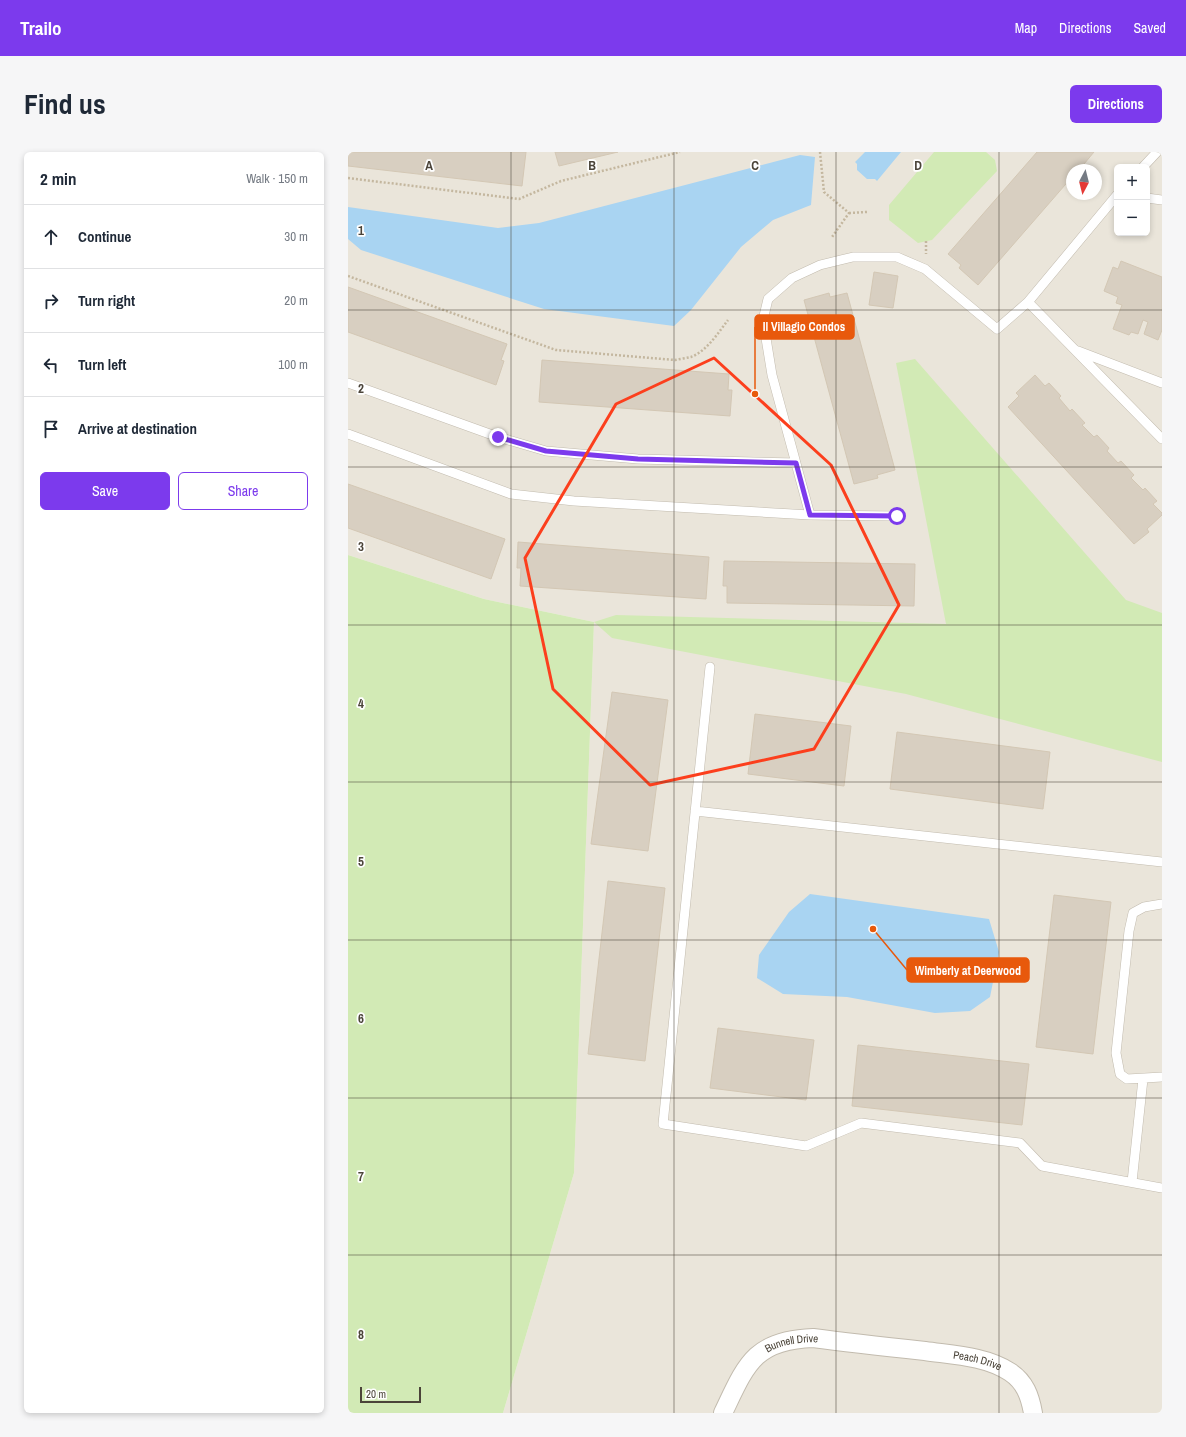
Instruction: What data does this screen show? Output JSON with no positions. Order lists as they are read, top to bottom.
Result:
{
  "streets": {
    "street": ["Bunnell Drive", "Peach Drive"]
  },
  "crossings": [
    ["Bunnell Drive", "Peach Drive"]
  ],
  "places": ["Il Villagio Condos", "Wimberly at Deerwood"],
  "scale_bar": "20 m",
  "north": "bottom",
  "page": {
    "header": "Trailo",
    "nav": ["Map", "Directions", "Saved"],
    "title": "Find us",
    "buttons": [
      "Directions",
      ["Save", "Share"]
    ],
    "heading": ["2 min", "Walk · 150 m"],
    "map_buttons": ["+", "−"],
    "list": [
      ["Continue", "30 m"],
      ["Turn right", "20 m"],
      ["Turn left", "100 m"],
      "Arrive at destination"
    ],
    "scale": "20 m"
  },
  "grid": {
    "columns": [
      "A",
      "B",
      "C",
      "D"
    ],
    "rows": [
      "1",
      "2",
      "3",
      "4",
      "5",
      "6",
      "7",
      "8"
    ]
  }
}
